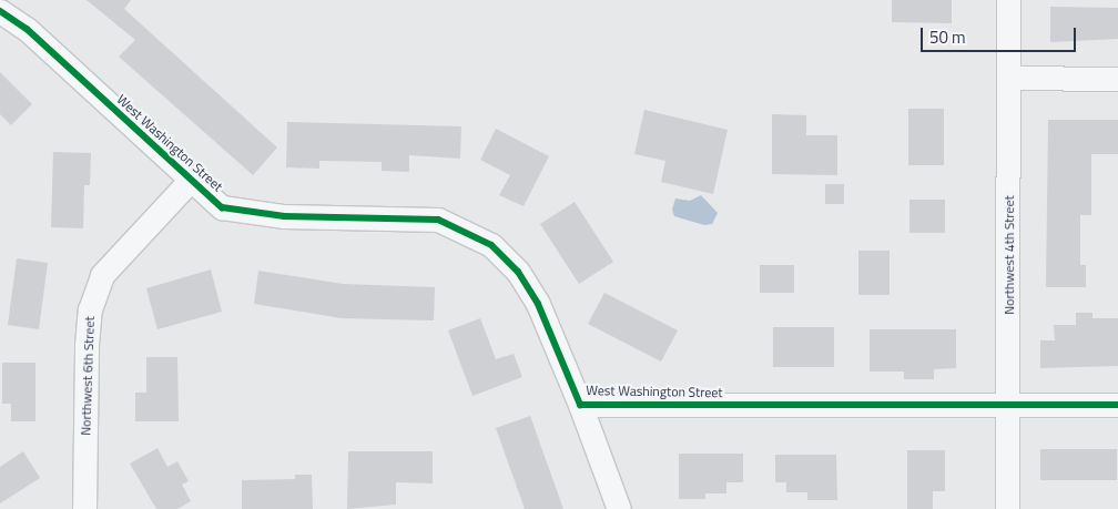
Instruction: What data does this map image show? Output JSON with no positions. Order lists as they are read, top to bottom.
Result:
{
  "streets": {
    "street": ["West Washington Street", "Northwest 4th Street", "Northwest 6th Street"]
  },
  "crossings": [
    ["West Washington Street", "Northwest 4th Street"],
    ["West Washington Street", "Northwest 6th Street"]
  ],
  "scale_bar": "50 m"
}
